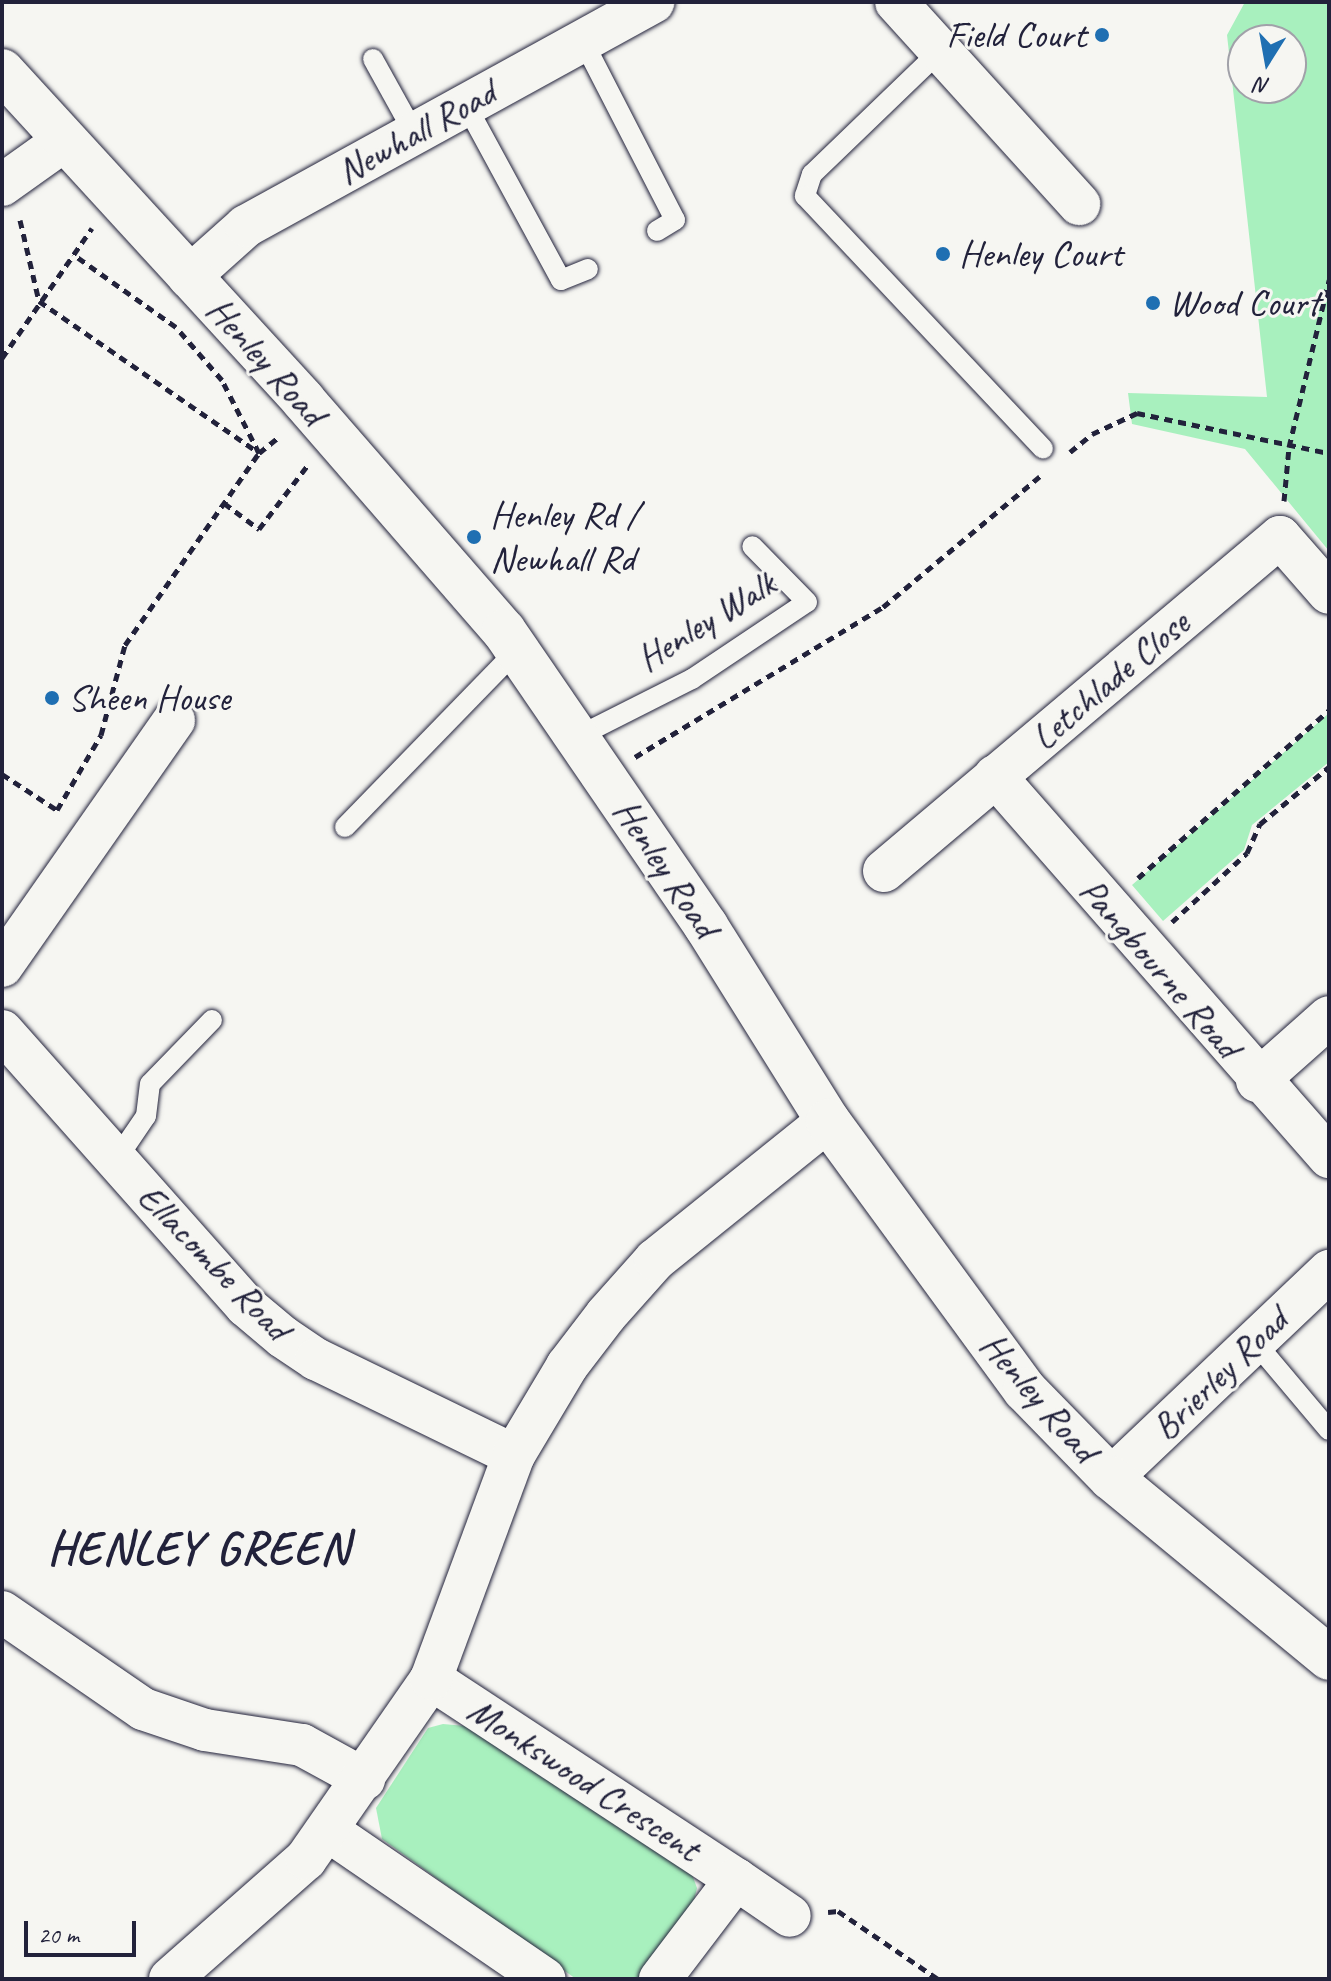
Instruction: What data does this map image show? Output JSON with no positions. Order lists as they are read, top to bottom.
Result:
{
  "streets": {
    "main road": ["Henley Road"],
    "street": [
      "Newhall Road",
      "Letchlade Close",
      "Pangbourne Road",
      "Ellacombe Road",
      "Brierley Road",
      "Monkswood Crescent"
    ],
    "lane": ["Henley Walk"]
  },
  "crossings": [
    ["Newhall Road", "Henley Road"],
    ["Henley Road", "Henley Walk"],
    ["Henley Road", "Brierley Road"],
    ["Henley Road", "Monkswood Crescent"],
    ["Letchlade Close", "Pangbourne Road"],
    ["Ellacombe Road", "Monkswood Crescent"]
  ],
  "districts": ["HENLEY GREEN"],
  "places": [
    "Field Court",
    "Henley Court",
    "Wood Court",
    "Henley Rd / Newhall Rd",
    "Sheen House"
  ],
  "scale_bar": "20 m",
  "north": "bottom"
}
